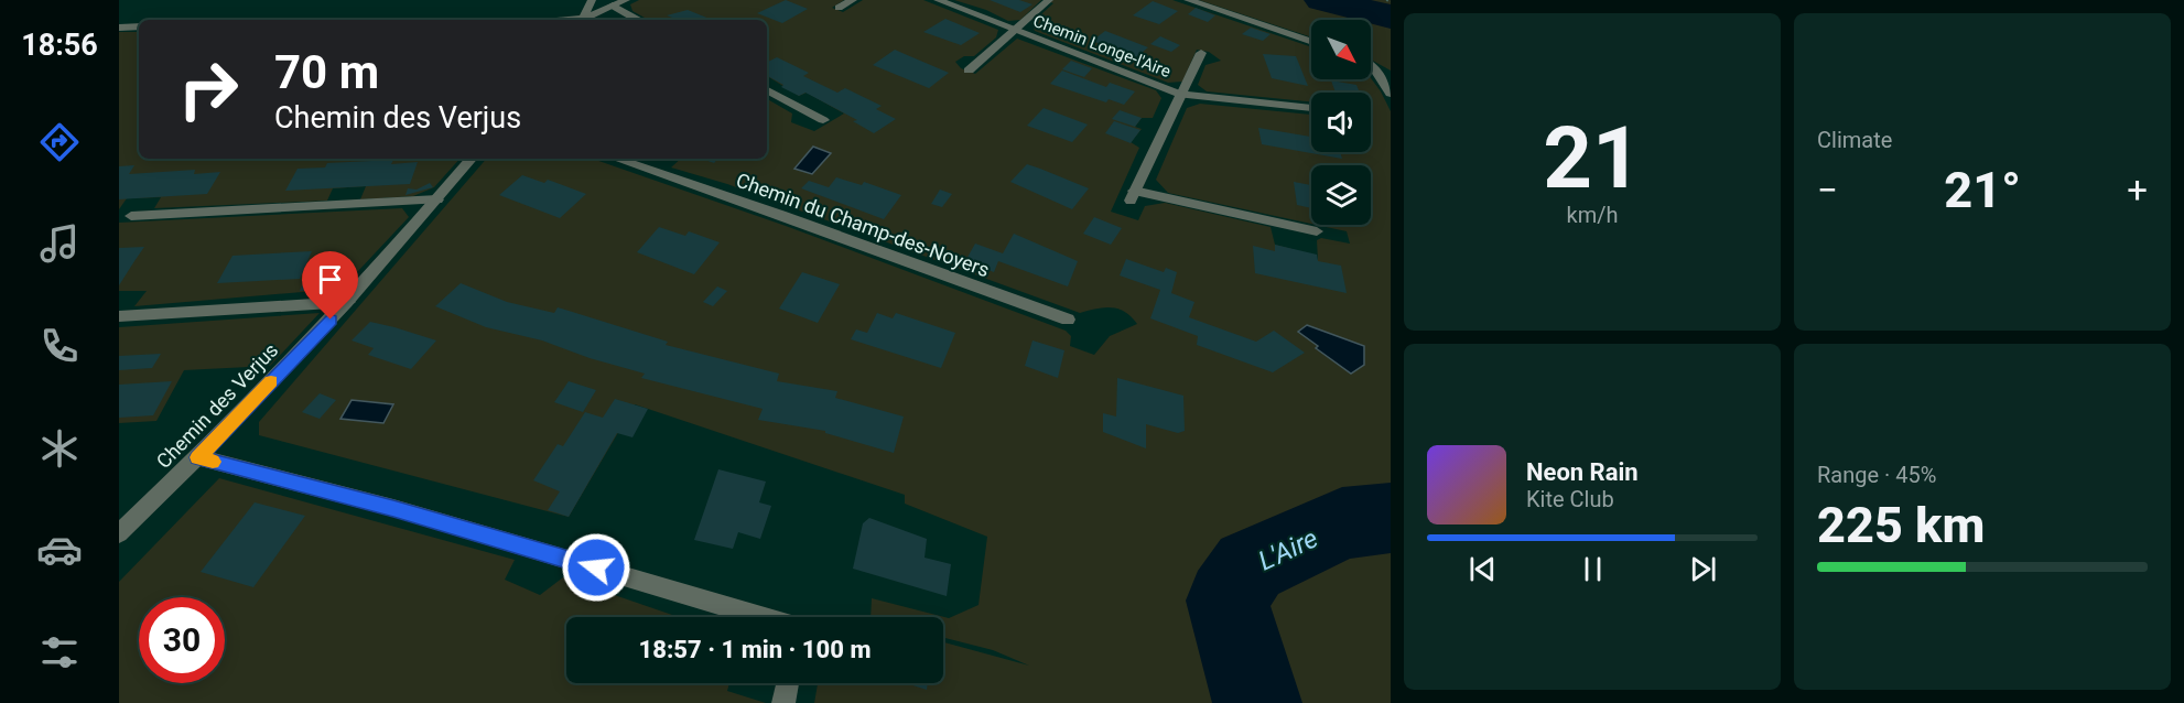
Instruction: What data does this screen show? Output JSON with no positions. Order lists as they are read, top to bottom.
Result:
{
  "streets": {
    "street": ["Chemin Longe-l'Aire", "Chemin du Champ-des-Noyers", "Chemin des Verjus"]
  },
  "water": ["L'Aire"],
  "north": "bottom right",
  "page": {
    "tabs": "18:56",
    "tile": [
      ["21", "km/h"],
      "Climate",
      ["Range · 45%", "225 km"]
    ],
    "turn": ["70 m", "Chemin des Verjus"],
    "heat": ["−", "21°", "+"],
    "song": ["Neon Rain", "Kite Club"],
    "limit": "30",
    "trip": "18:57 · 1 min · 100 m"
  }
}
